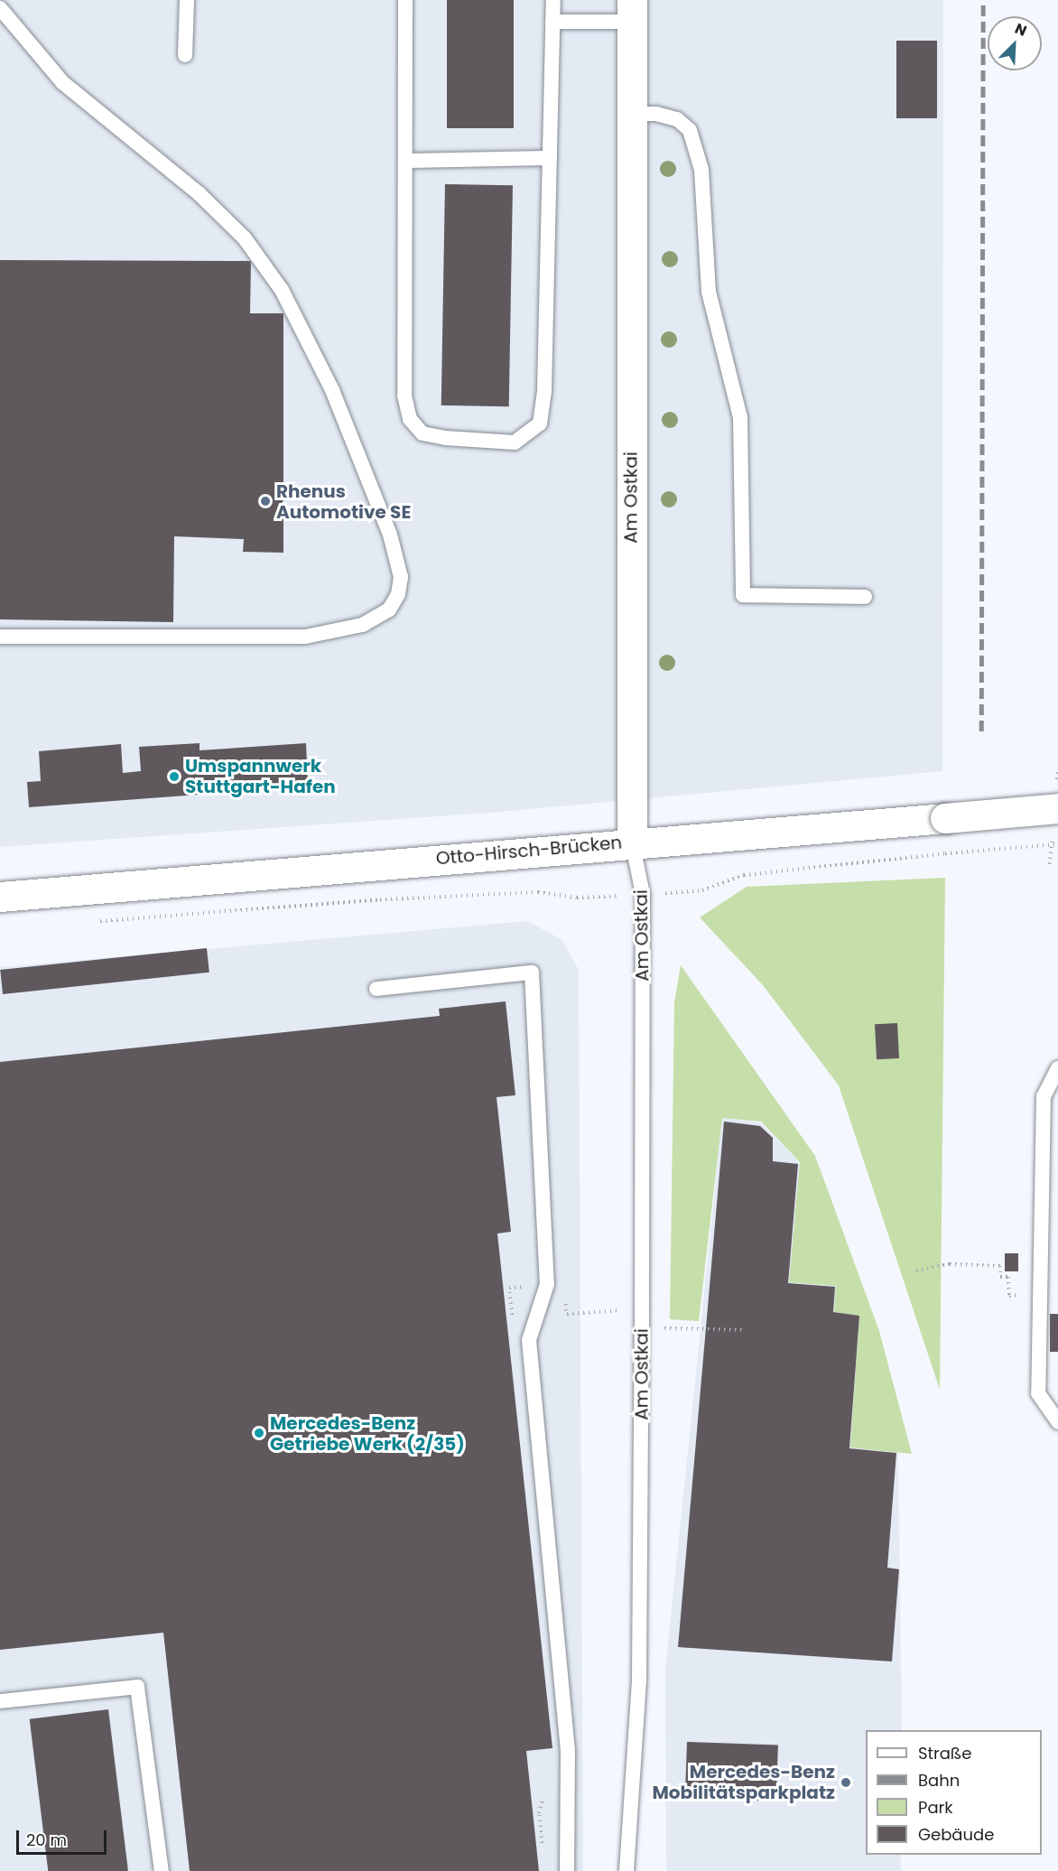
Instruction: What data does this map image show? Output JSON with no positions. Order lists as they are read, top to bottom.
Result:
{
  "streets": {
    "main road": ["Am Ostkai", "Otto-Hirsch-Brücken"]
  },
  "crossings": [
    ["Am Ostkai", "Otto-Hirsch-Brücken"]
  ],
  "places": [
    "Rhenus Automotive SE",
    "Umspannwerk Stuttgart-Hafen",
    "Mercedes-Benz Getriebe Werk (2/35)",
    "Mercedes-Benz Mobilitätsparkplatz"
  ],
  "legend": [
    "Straße",
    "Bahn",
    "Park",
    "Gebäude"
  ],
  "scale_bar": "20 m",
  "north": "top right"
}
